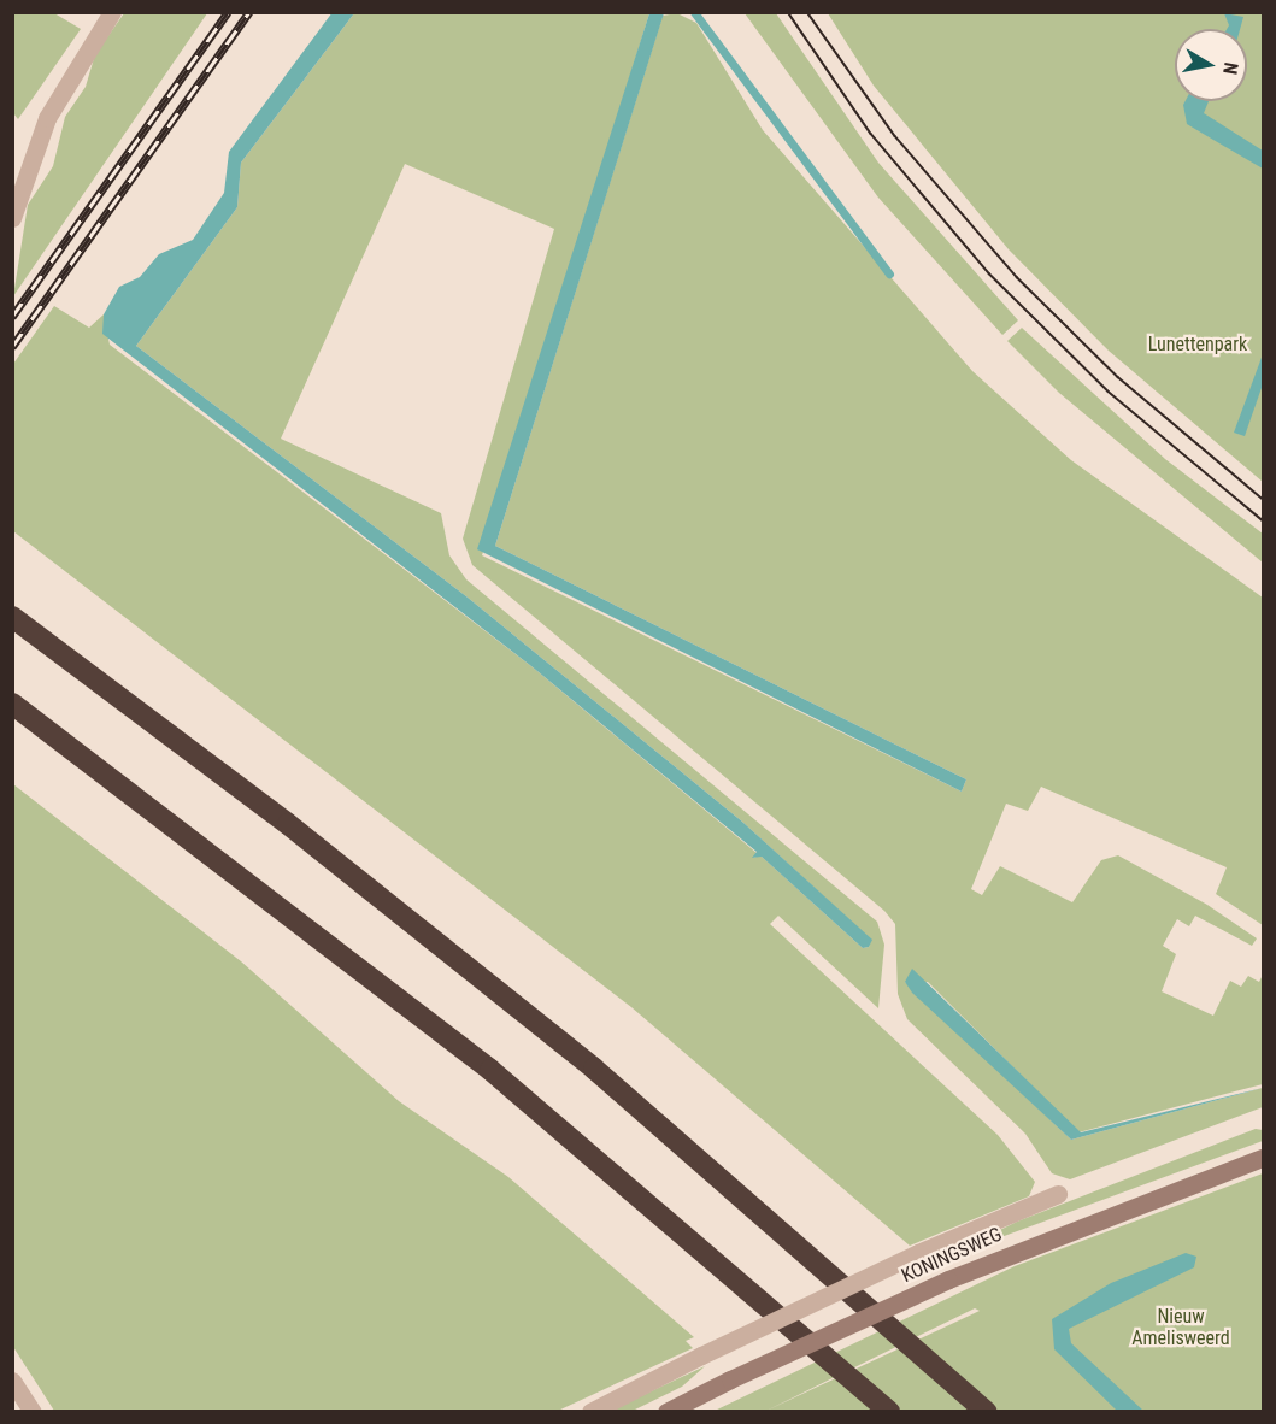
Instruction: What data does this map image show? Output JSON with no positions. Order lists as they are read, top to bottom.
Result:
{
  "streets": {
    "main road": ["KONINGSWEG"]
  },
  "parks": ["Lunettenpark", "Nieuw Amelisweerd"],
  "north": "right"
}
